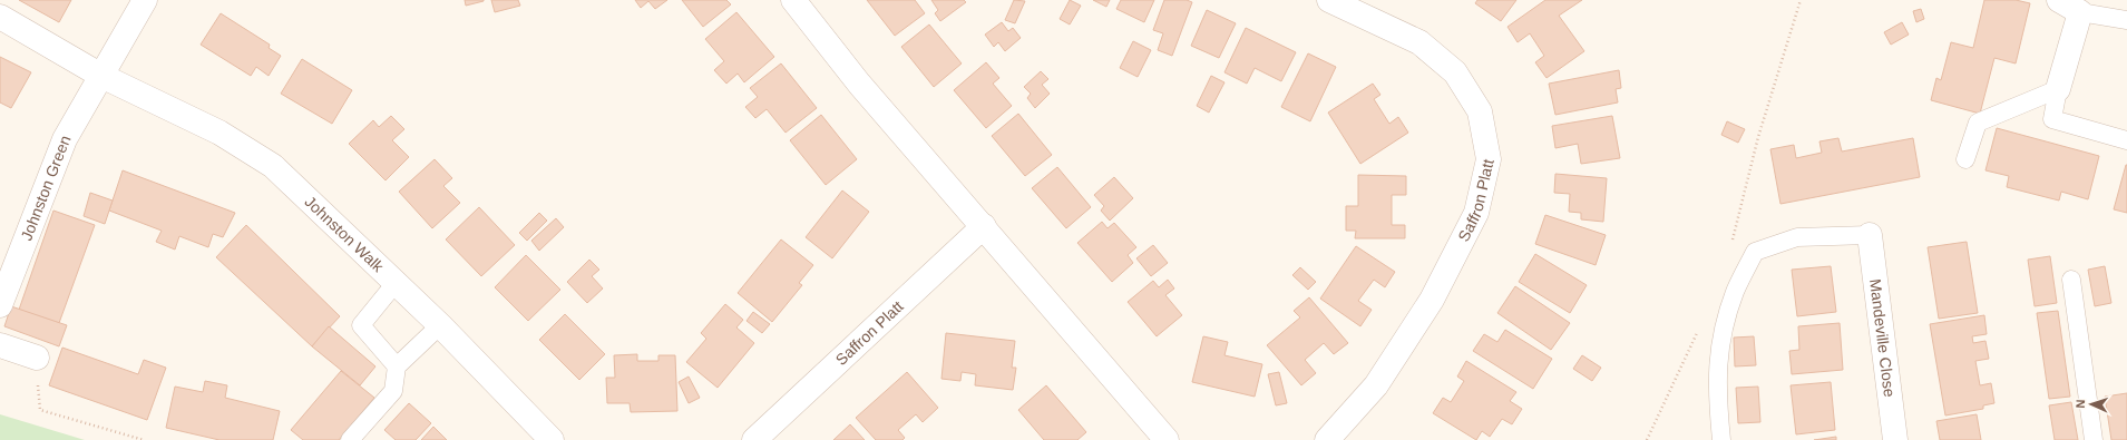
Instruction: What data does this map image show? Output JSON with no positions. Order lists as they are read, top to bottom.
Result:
{
  "streets": {
    "street": [
      "Johnston Green",
      "Saffron Platt",
      "Johnston Walk",
      "Mandeville Close"
    ]
  },
  "crossings": [
    ["Johnston Green", "Johnston Walk"]
  ],
  "north": "left"
}
